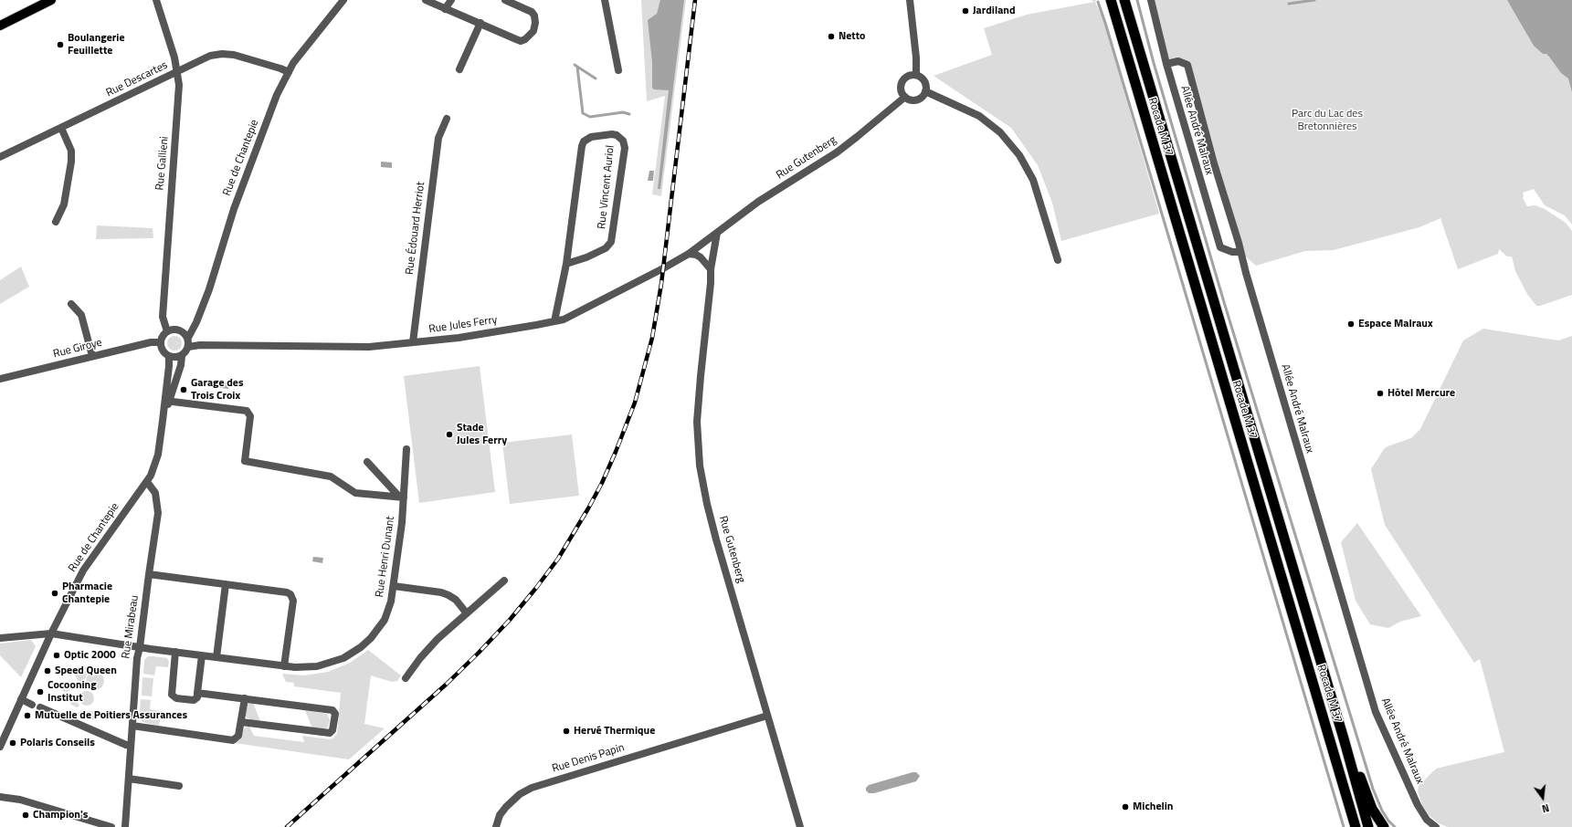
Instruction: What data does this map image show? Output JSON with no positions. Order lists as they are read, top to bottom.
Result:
{
  "streets": {
    "highway": ["Rocade M 37"],
    "street": [
      "Rue Descartes",
      "Allée André Malraux",
      "Rue de Chantepie",
      "Rue Gutenberg",
      "Rue Gallieni",
      "Rue Vincent Auriol",
      "Rue Édouard Herriot",
      "Rue Jules Ferry",
      "Rue Giroye",
      "Rue Henri Dunant",
      "Rue Mirabeau",
      "Rue Denis Papin"
    ]
  },
  "crossings": [
    ["Rue Descartes", "Rue de Chantepie"],
    ["Rue Descartes", "Rue Gallieni"],
    ["Rue de Chantepie", "Rue Gallieni"],
    ["Rue de Chantepie", "Rue Jules Ferry"],
    ["Rue de Chantepie", "Rue Giroye"],
    ["Rue de Chantepie", "Rue Henri Dunant"],
    ["Rue de Chantepie", "Rue Mirabeau"],
    ["Rue Gutenberg", "Rue Jules Ferry"],
    ["Rue Gutenberg", "Rue Denis Papin"],
    ["Rue Gallieni", "Rue Jules Ferry"],
    ["Rue Gallieni", "Rue Giroye"],
    ["Rue Vincent Auriol", "Rue Jules Ferry"],
    ["Rue Édouard Herriot", "Rue Jules Ferry"],
    ["Rue Jules Ferry", "Rue Giroye"],
    ["Rue Henri Dunant", "Rue Mirabeau"]
  ],
  "parks": ["Parc du Lac des Bretonnières"],
  "places": [
    "Jardiland",
    "Netto",
    "Boulangerie Feuillette",
    "Espace Malraux",
    "Garage des Trois Croix",
    "Hôtel Mercure",
    "Stade Jules Ferry",
    "Pharmacie Chantepie",
    "Optic 2000",
    "Speed Queen",
    "Cocooning Institut",
    "Mutuelle de Poitiers Assurances",
    "Hervé Thermique",
    "Polaris Conseils",
    "Michelin",
    "Champion's"
  ],
  "north": "bottom"
}
